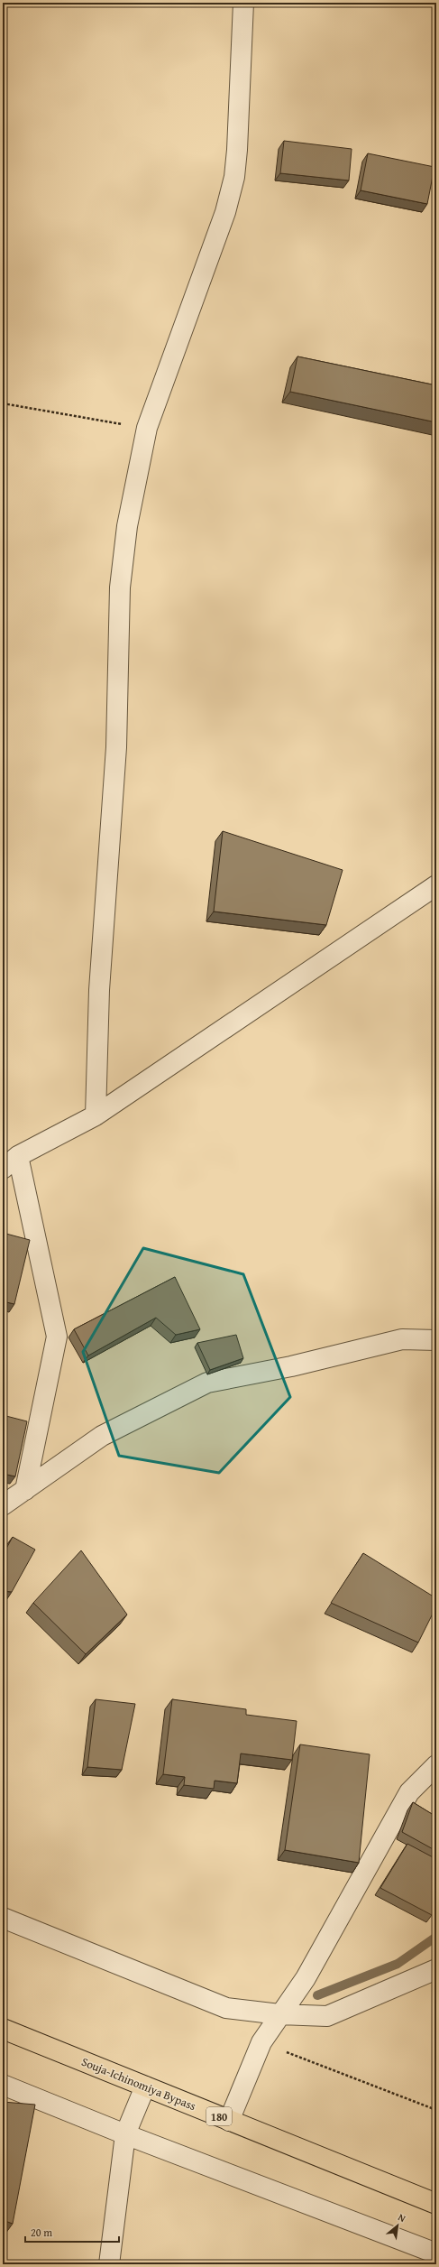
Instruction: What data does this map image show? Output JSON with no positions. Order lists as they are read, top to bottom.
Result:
{
  "streets": {
    "highway": ["Souja-Ichinomiya Bypass", "180"]
  },
  "scale_bar": "20 m",
  "north": "top right"
}
